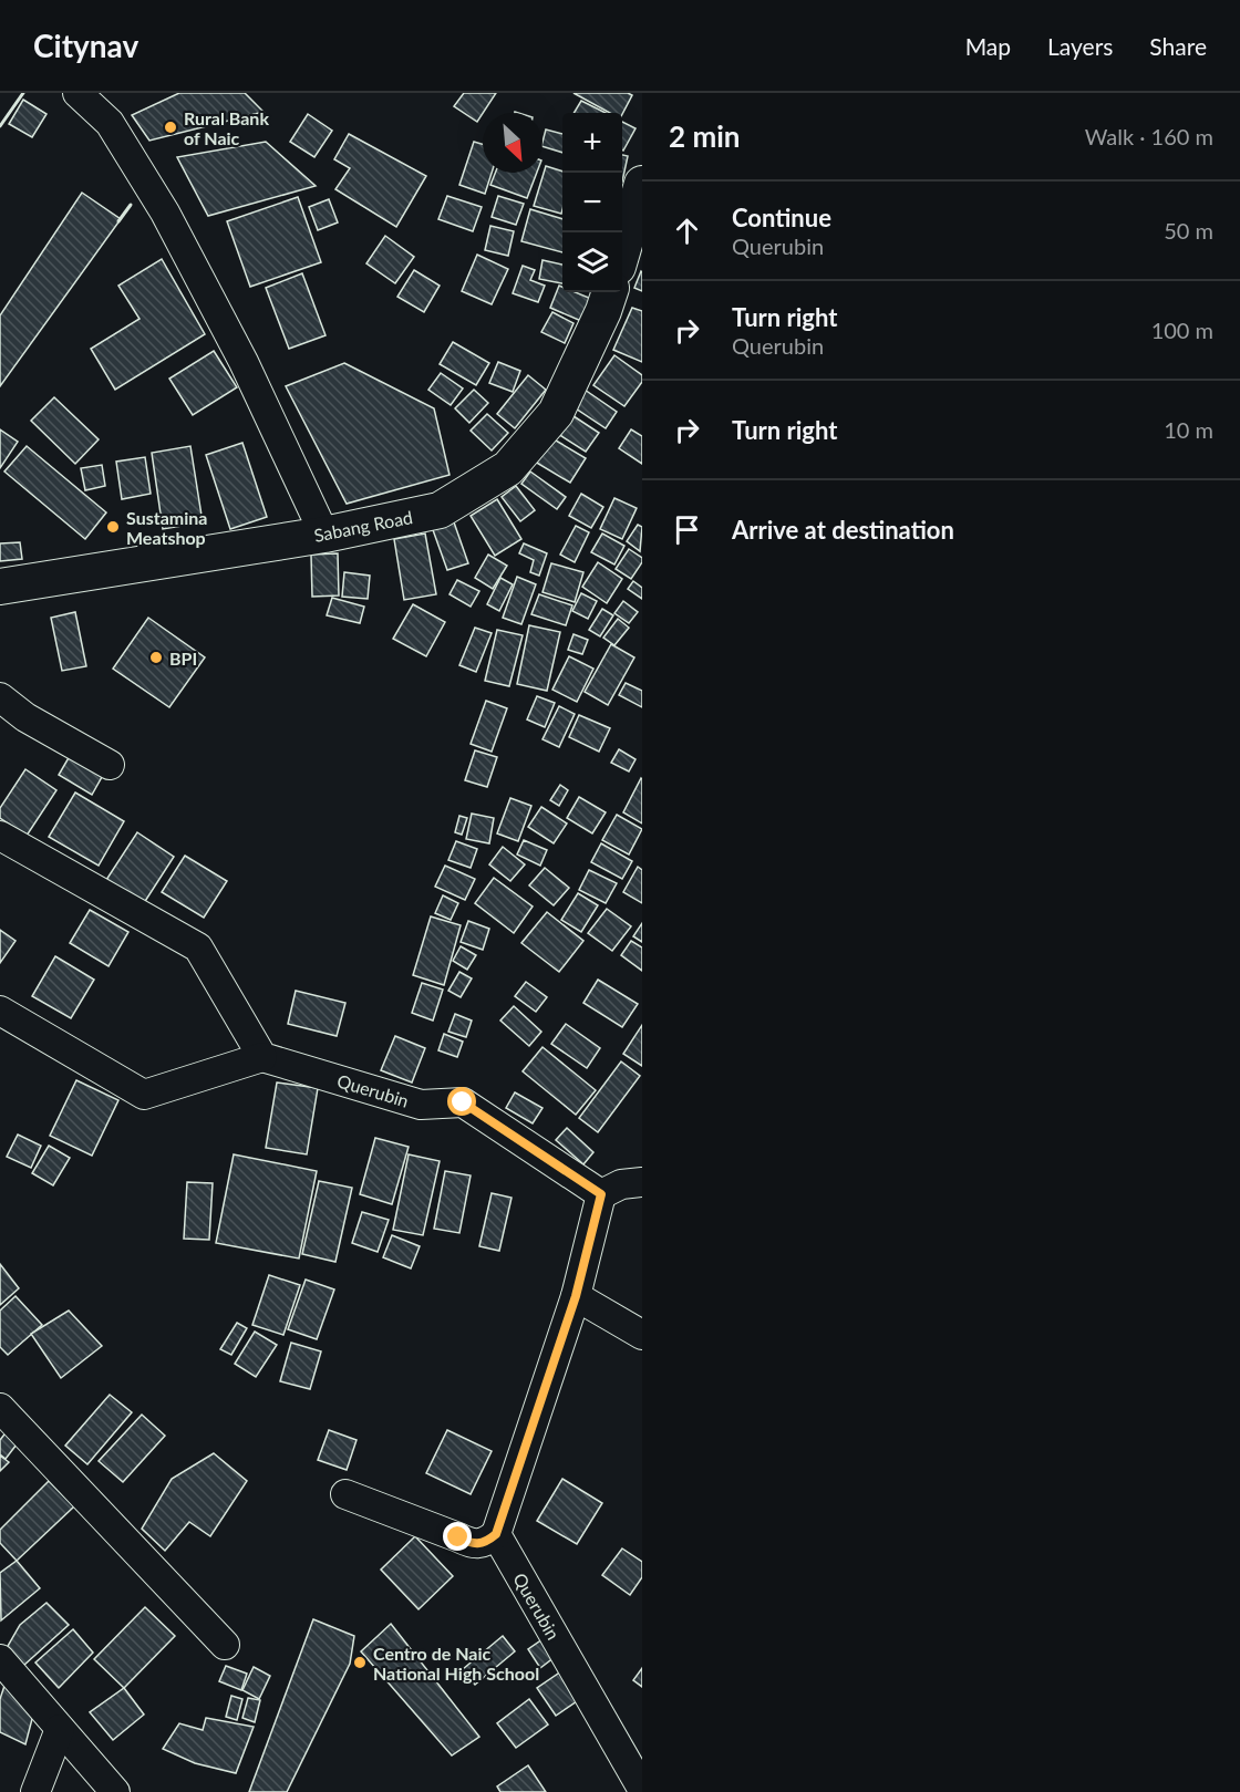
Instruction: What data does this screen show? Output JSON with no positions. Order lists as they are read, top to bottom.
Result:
{
  "streets": {
    "main road": ["Sabang Road"],
    "street": ["Querubin"]
  },
  "places": [
    "Rural Bank of Naic",
    "Sustamina Meatshop",
    "BPI",
    "Centro de Naic National High School"
  ],
  "north": "bottom right",
  "page": {
    "header": "Citynav",
    "nav": ["Map", "Layers", "Share"],
    "heading": ["2 min", "Walk · 160 m"],
    "map_buttons": ["+", "−"],
    "list": [
      ["Continue", "Querubin", "50 m"],
      ["Turn right", "Querubin", "100 m"],
      ["Turn right", "10 m"],
      "Arrive at destination"
    ]
  }
}
